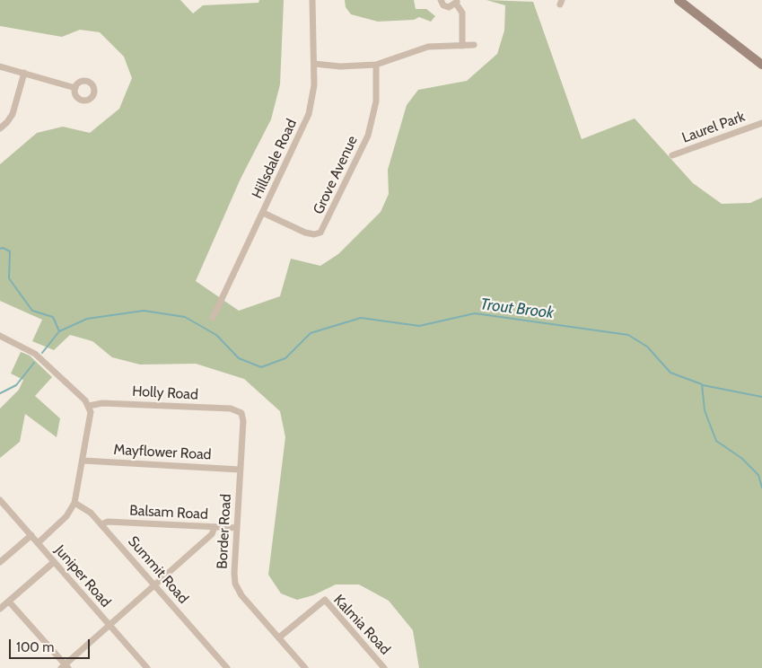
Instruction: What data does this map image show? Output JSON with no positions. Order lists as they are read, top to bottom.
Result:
{
  "streets": {
    "street": [
      "Laurel Park",
      "Hillsdale Road",
      "Grove Avenue",
      "Holly Road",
      "Mayflower Road",
      "Balsam Road",
      "Border Road",
      "Summit Road",
      "Juniper Road",
      "Kalmia Road"
    ]
  },
  "crossings": [
    ["Hillsdale Road", "Grove Avenue"],
    ["Holly Road", "Border Road"],
    ["Mayflower Road", "Border Road"],
    ["Balsam Road", "Border Road"],
    ["Balsam Road", "Summit Road"],
    ["Border Road", "Kalmia Road"]
  ],
  "water": ["Trout Brook"],
  "scale_bar": "100 m"
}
